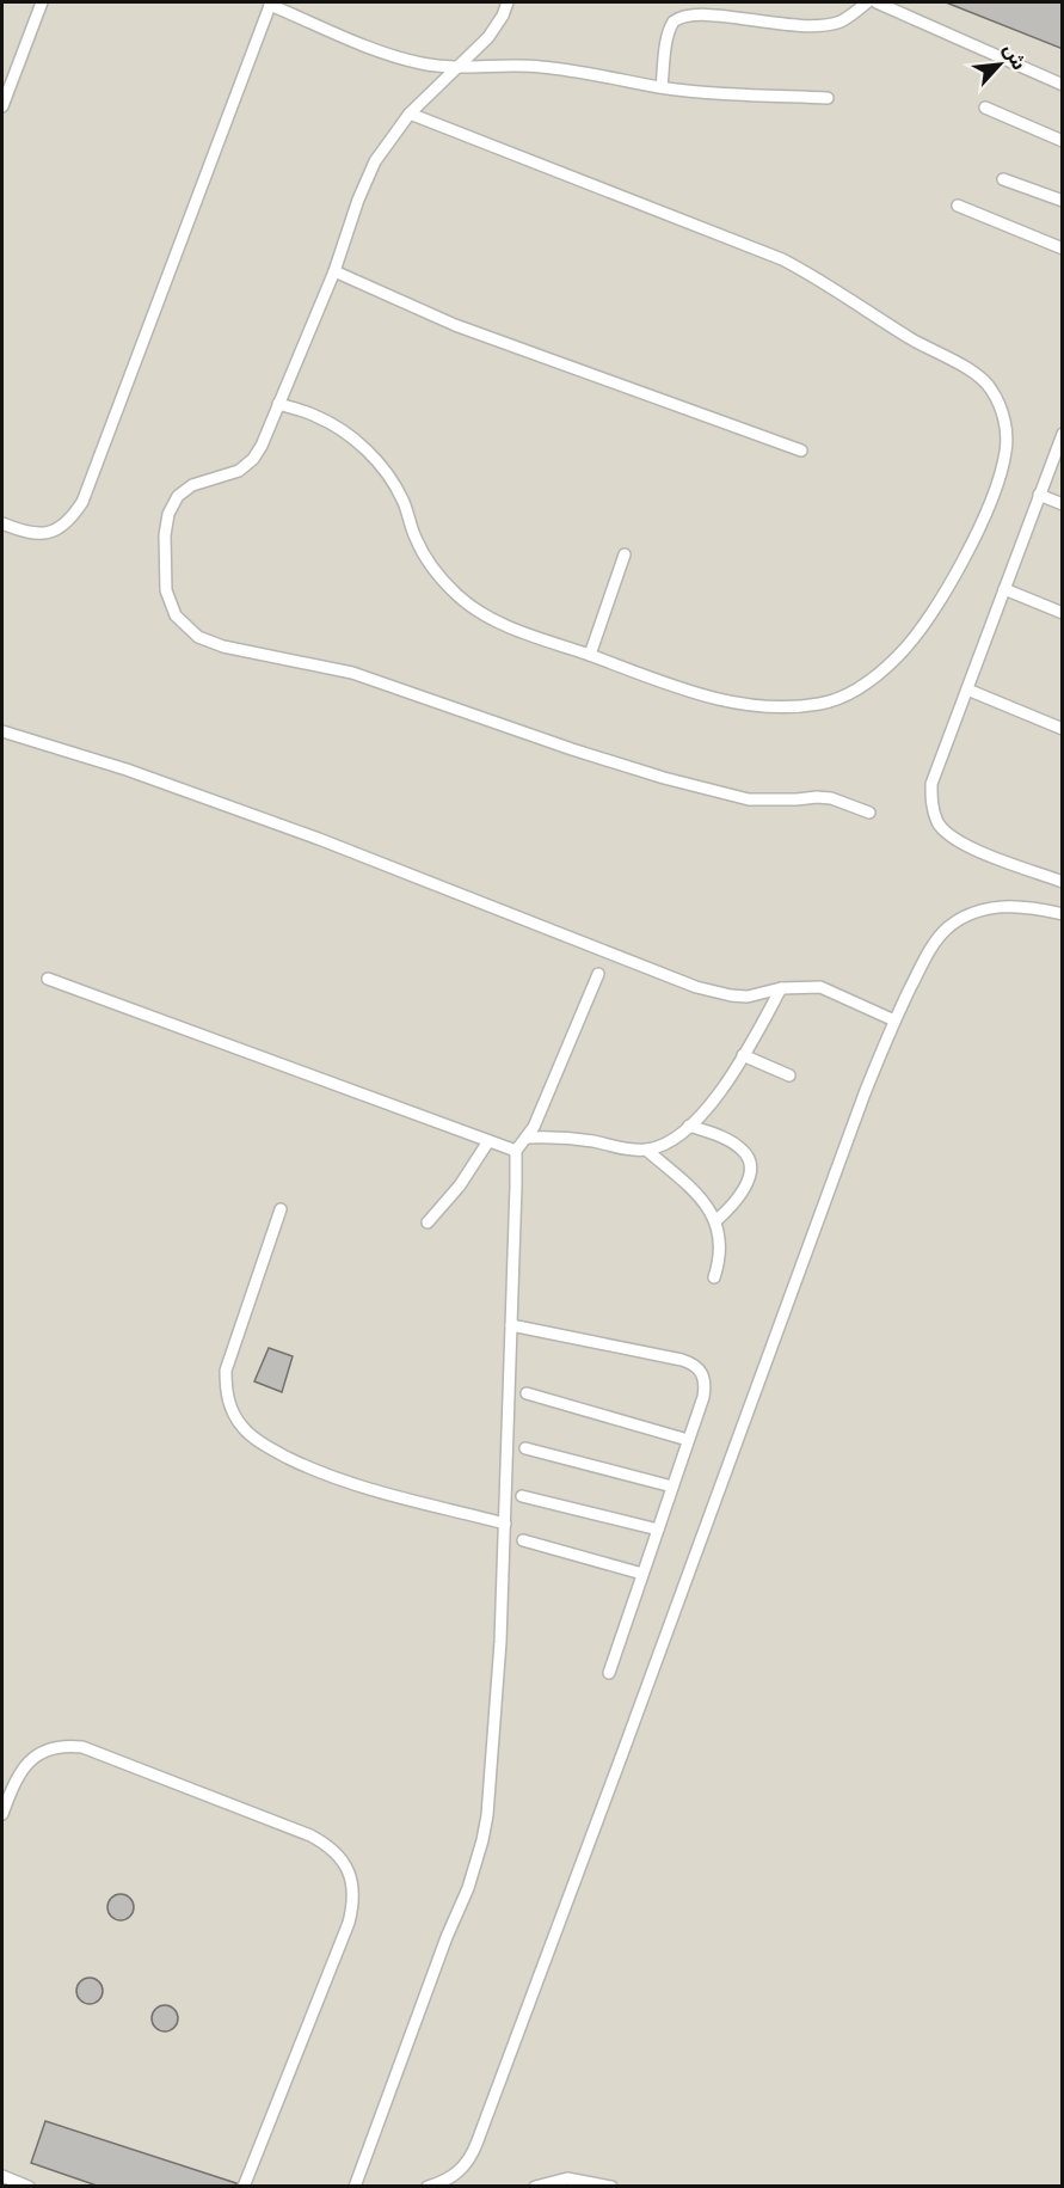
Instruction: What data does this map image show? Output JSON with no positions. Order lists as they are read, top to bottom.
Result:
{
  "north": "top right"
}
